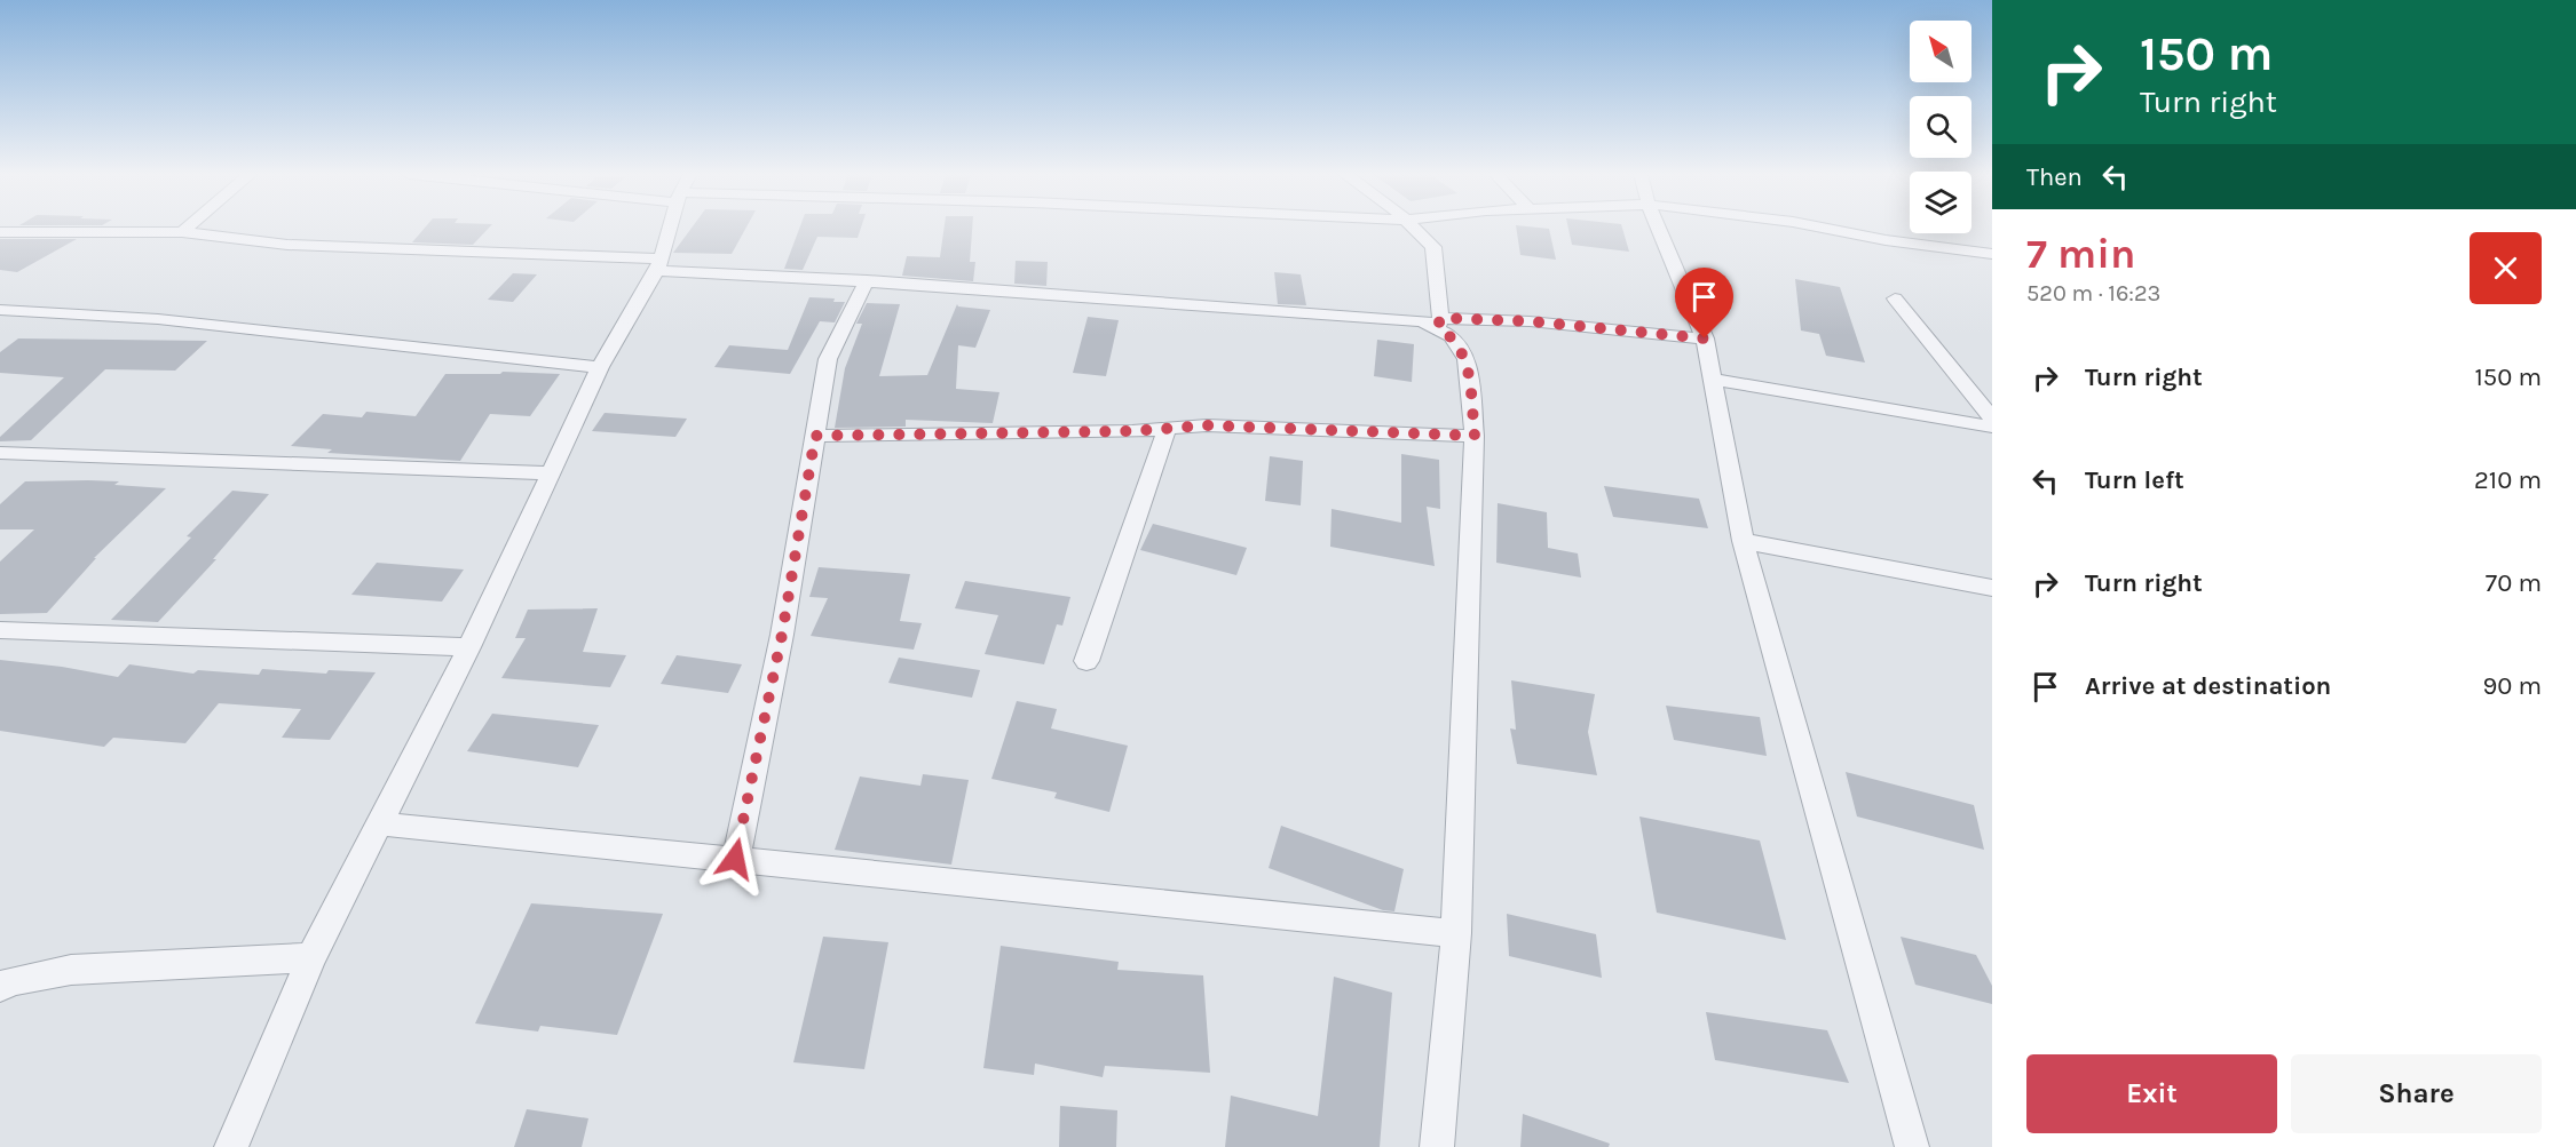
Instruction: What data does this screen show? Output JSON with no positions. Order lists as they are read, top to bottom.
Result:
{
  "north": "top left",
  "page": {
    "turn": ["150 m", "Turn right"],
    "then": "Then",
    "heading": ["7 min", "520 m · 16:23"],
    "list": [
      {
        "name": "Turn right",
        "value": "150 m"
      },
      {
        "name": "Turn left",
        "value": "210 m"
      },
      {
        "name": "Turn right",
        "value": "70 m"
      },
      {
        "name": "Arrive at destination",
        "value": "90 m"
      }
    ],
    "buttons": ["Exit", "Share"]
  }
}
